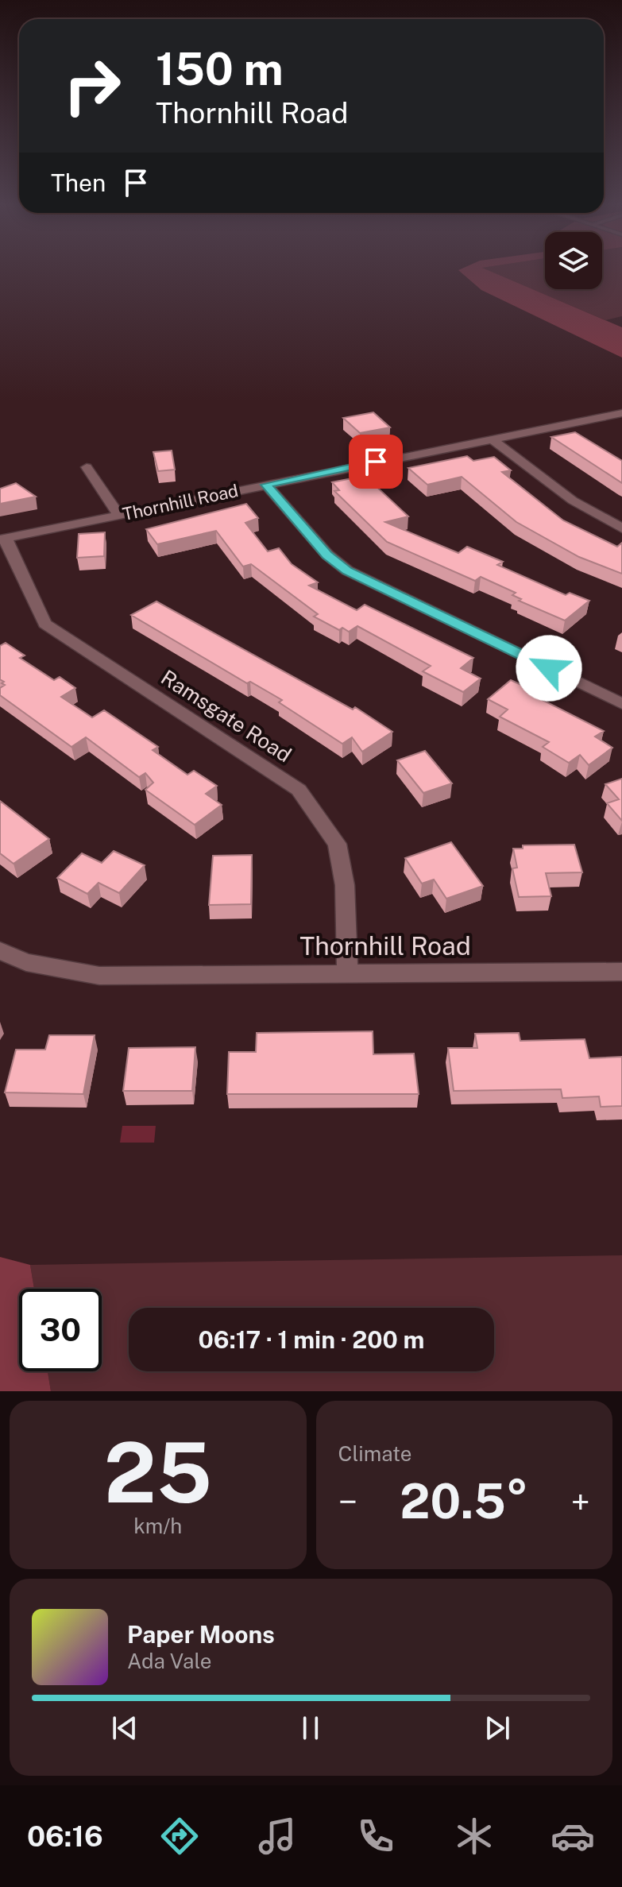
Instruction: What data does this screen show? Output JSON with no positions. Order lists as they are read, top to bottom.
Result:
{
  "streets": {
    "street": ["Thornhill Road", "Ramsgate Road"]
  },
  "crossings": [
    ["Thornhill Road", "Ramsgate Road"]
  ],
  "page": {
    "turn": ["150 m", "Thornhill Road"],
    "then": "Then",
    "limit": "30",
    "trip": "06:17 · 1 min · 200 m",
    "tile": [
      ["25", "km/h"],
      "Climate"
    ],
    "heat": ["−", "20.5°", "+"],
    "song": ["Paper Moons", "Ada Vale"],
    "tabs": "06:16"
  }
}
